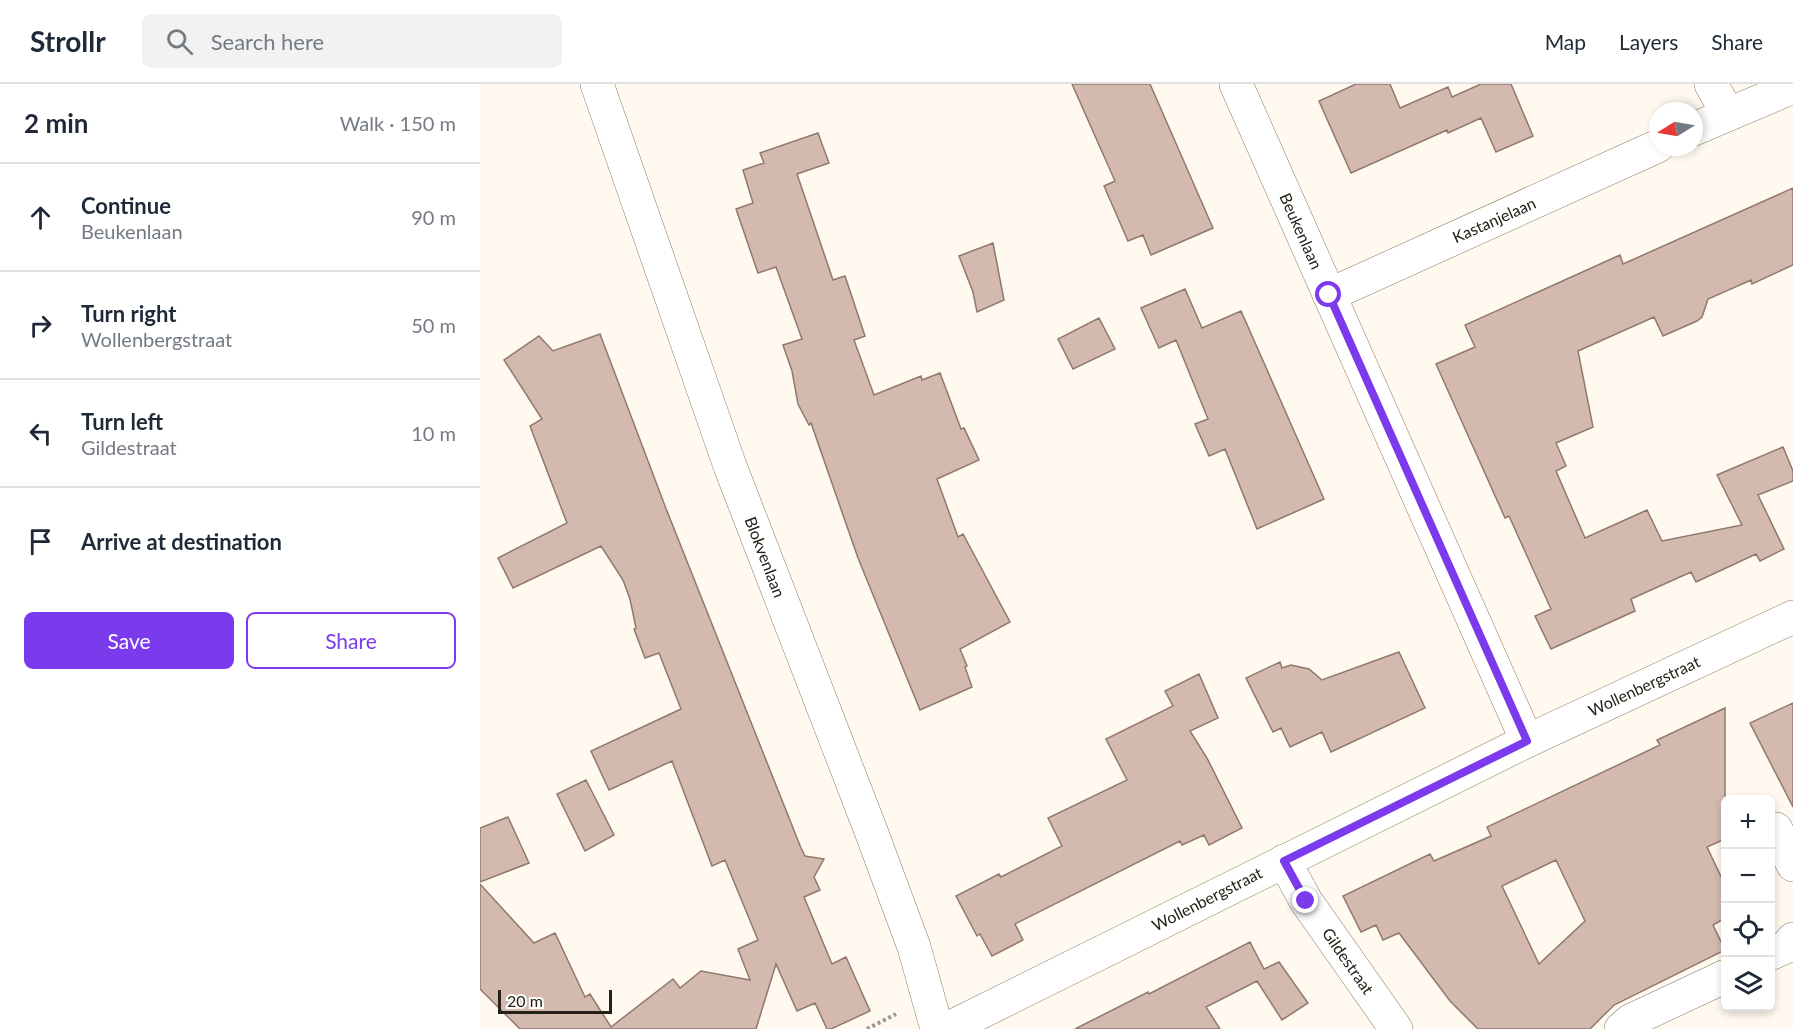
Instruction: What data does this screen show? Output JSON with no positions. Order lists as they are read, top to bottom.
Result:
{
  "streets": {
    "street": [
      "Kastanjelaan",
      "Beukenlaan",
      "Blokvenlaan",
      "Wollenbergstraat",
      "Gildestraat"
    ]
  },
  "crossings": [
    ["Kastanjelaan", "Beukenlaan"],
    ["Beukenlaan", "Wollenbergstraat"],
    ["Wollenbergstraat", "Gildestraat"]
  ],
  "scale_bar": "20 m",
  "north": "left",
  "page": {
    "header": "Strollr",
    "search": "Search here",
    "nav": ["Map", "Layers", "Share"],
    "heading": ["2 min", "Walk · 150 m"],
    "list": [
      ["Continue", "Beukenlaan", "90 m"],
      ["Turn right", "Wollenbergstraat", "50 m"],
      ["Turn left", "Gildestraat", "10 m"],
      "Arrive at destination"
    ],
    "buttons": ["Save", "Share"],
    "map_buttons": ["+", "−"],
    "scale": "20 m"
  }
}
